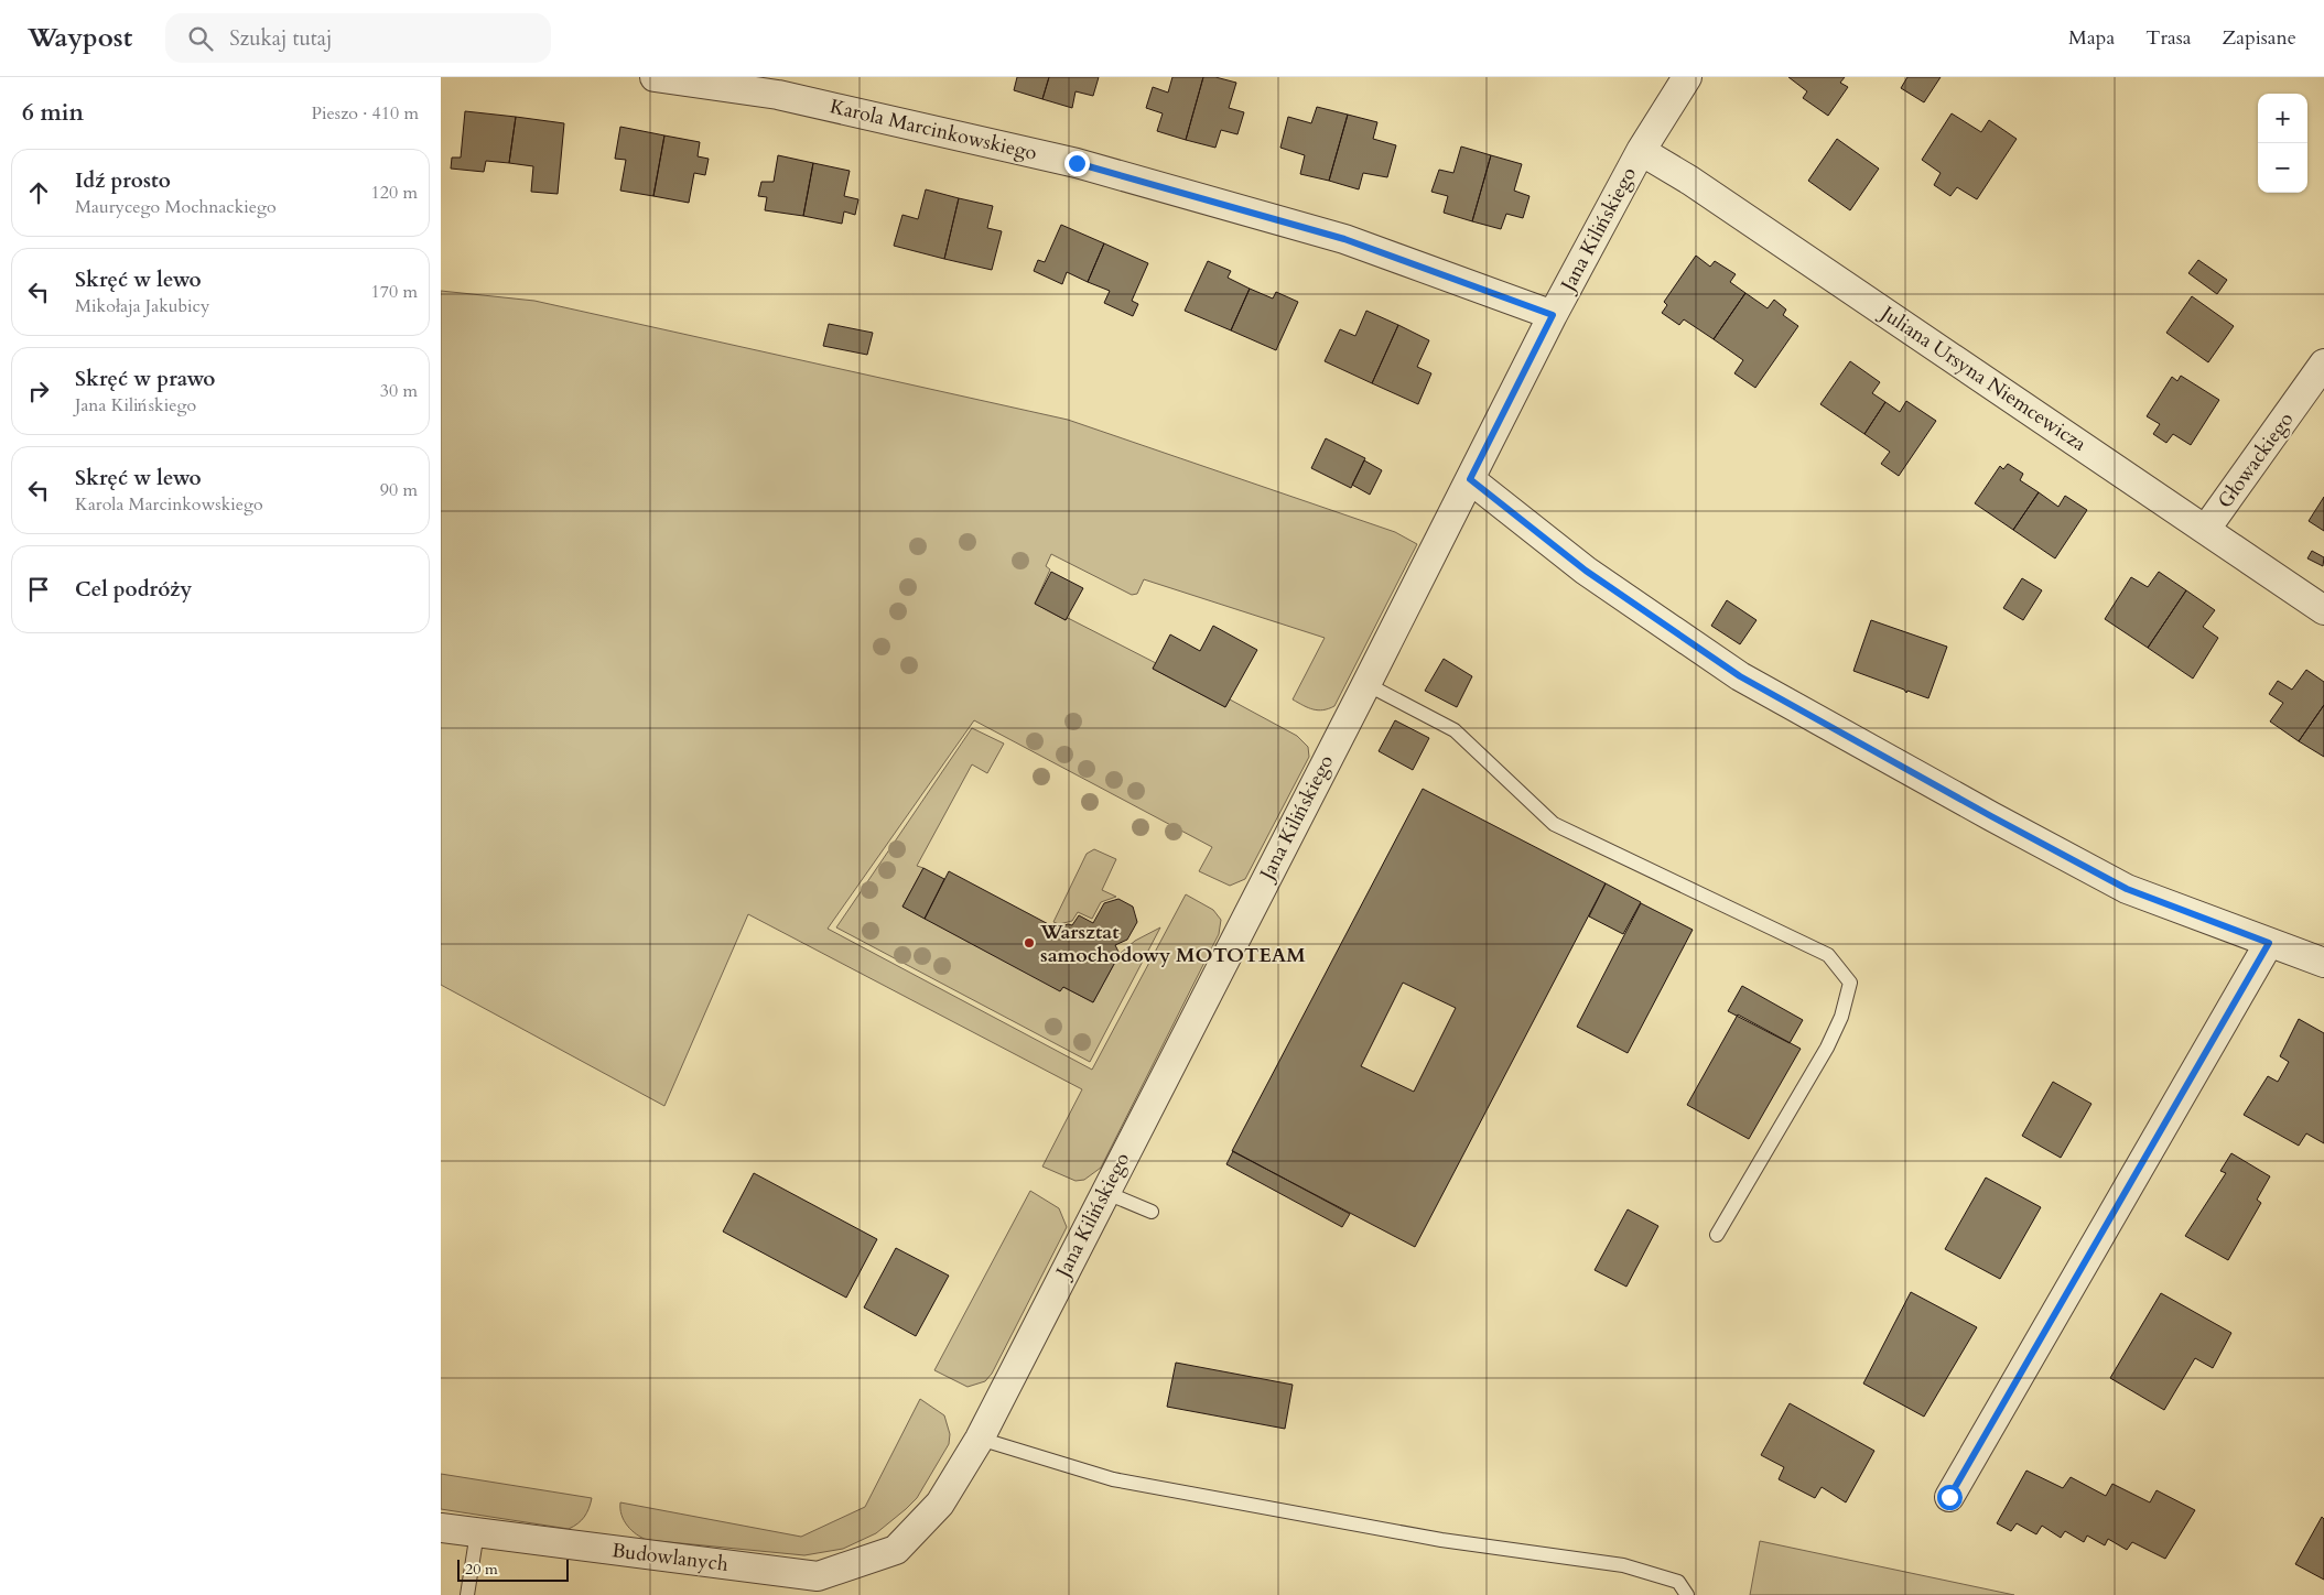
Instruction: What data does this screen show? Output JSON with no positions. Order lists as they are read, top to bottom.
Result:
{
  "streets": {
    "street": [
      "Karola Marcinkowskiego",
      "Jana Kilińskiego",
      "Juliana Ursyna Niemcewicza",
      "Głowackiego",
      "Budowlanych"
    ]
  },
  "crossings": [
    ["Karola Marcinkowskiego", "Jana Kilińskiego"],
    ["Jana Kilińskiego", "Juliana Ursyna Niemcewicza"],
    ["Jana Kilińskiego", "Budowlanych"],
    ["Juliana Ursyna Niemcewicza", "Głowackiego"]
  ],
  "places": ["Warsztat samochodowy MOTOTEAM"],
  "scale_bar": "20 m",
  "page": {
    "header": "Waypost",
    "search": "Szukaj tutaj",
    "nav": ["Mapa", "Trasa", "Zapisane"],
    "heading": ["6 min", "Pieszo · 410 m"],
    "map_buttons": ["+", "−"],
    "list": [
      ["Idź prosto", "Maurycego Mochnackiego", "120 m"],
      ["Skręć w lewo", "Mikołaja Jakubicy", "170 m"],
      ["Skręć w prawo", "Jana Kilińskiego", "30 m"],
      ["Skręć w lewo", "Karola Marcinkowskiego", "90 m"],
      "Cel podróży"
    ],
    "scale": "20 m"
  }
}
